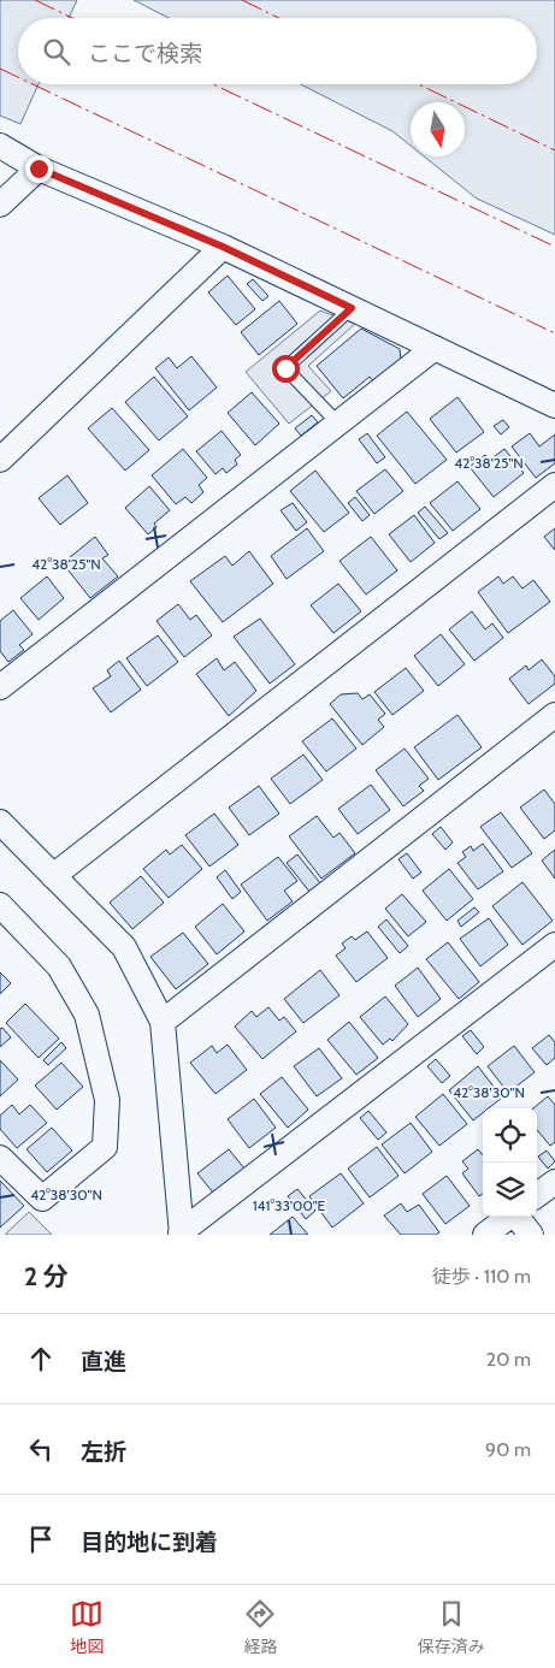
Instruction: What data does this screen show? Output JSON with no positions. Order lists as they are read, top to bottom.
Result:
{
  "north": "bottom",
  "page": {
    "search": "ここで検索",
    "heading": ["2 分", "徒歩 · 110 m"],
    "list": [
      ["直進", "20 m"],
      ["左折", "90 m"],
      "目的地に到着"
    ],
    "nav": ["地図", "経路", "保存済み"]
  },
  "coordinates": ["42°38'25\"N", "42°38'30\"N", "141°33'00\"E"]
}
